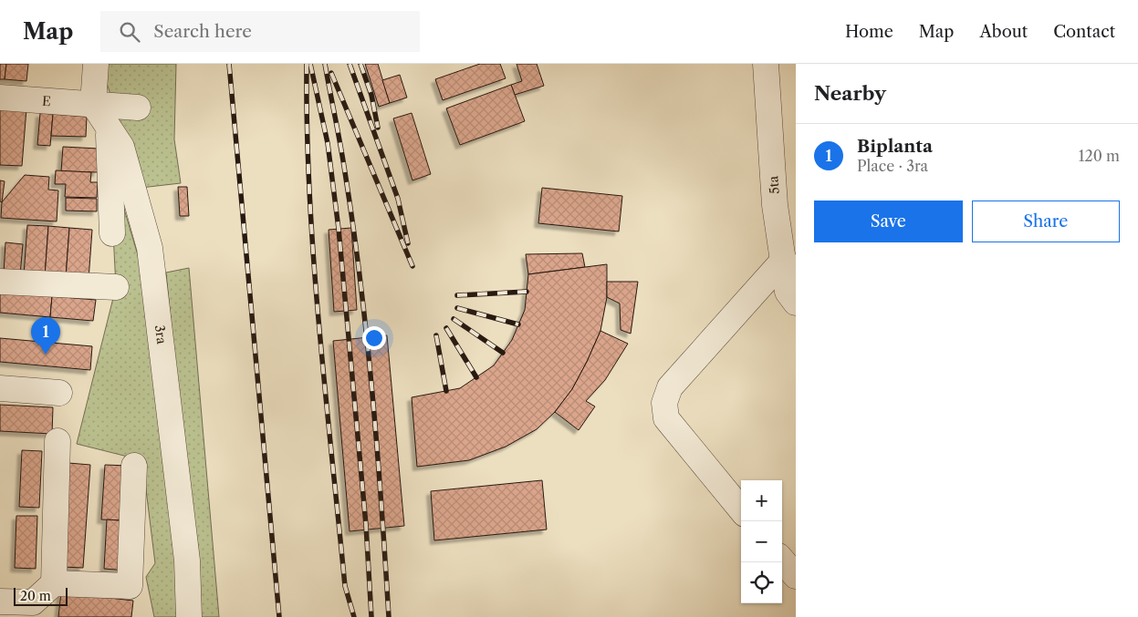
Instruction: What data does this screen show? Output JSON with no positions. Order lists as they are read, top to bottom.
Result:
{
  "streets": {
    "street": ["E", "5ta", "3ra"]
  },
  "crossings": [
    ["E", "3ra"]
  ],
  "scale_bar": "20 m",
  "page": {
    "header": "Map",
    "search": "Search here",
    "nav": [
      "Home",
      "Map",
      "About",
      "Contact"
    ],
    "heading": "Nearby",
    "list": [
      {
        "mark": "1",
        "name": "Biplanta",
        "note": "Place · 3ra",
        "value": "120 m"
      }
    ],
    "buttons": ["Save", "Share"],
    "pins": "1",
    "map_buttons": ["+", "−"],
    "scale": "20 m"
  }
}
